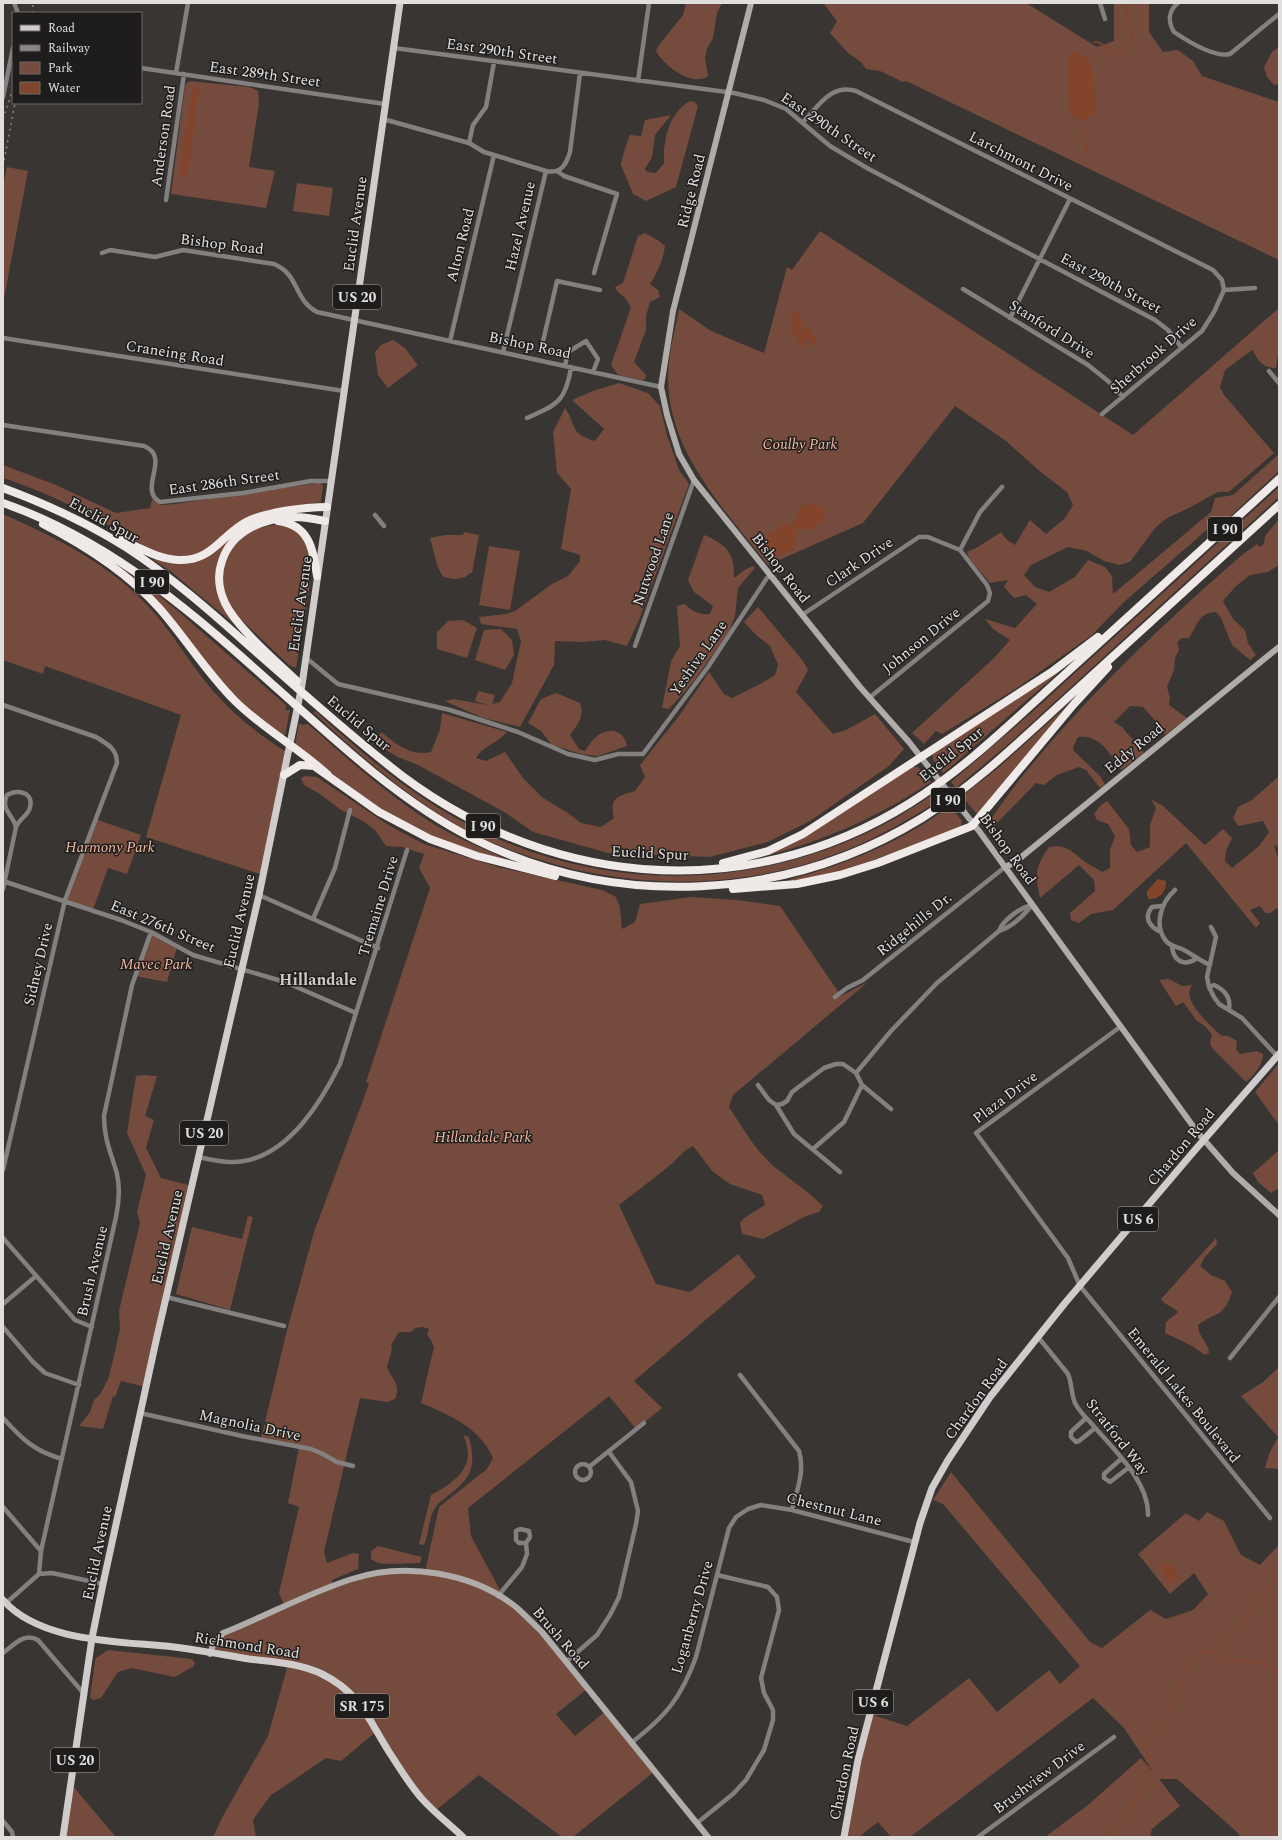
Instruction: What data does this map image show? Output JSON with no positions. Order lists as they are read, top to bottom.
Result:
{
  "streets": {
    "highway": ["Euclid Spur", "I 90"],
    "main road": [
      "Ridge Road",
      "Euclid Avenue",
      "Bishop Road",
      "US 20",
      "Eddy Road",
      "Chardon Road",
      "US 6",
      "Brush Road",
      "Richmond Road",
      "SR 175"
    ],
    "street": [
      "East 290th Street",
      "East 289th Street",
      "Anderson Road",
      "Larchmont Drive",
      "Hazel Avenue",
      "Alton Road",
      "Stanford Drive",
      "Craneing Road",
      "Sherbrook Drive",
      "East 286th Street",
      "Nutwood Lane",
      "Clark Drive",
      "Johnson Drive",
      "Yeshiva Lane",
      "Tremaine Drive",
      "Ridgehills Dr.",
      "East 276th Street",
      "Sidney Drive",
      "Plaza Drive",
      "Brush Avenue",
      "Emerald Lakes Boulevard",
      "Magnolia Drive",
      "Stratford Way",
      "Chestnut Lane",
      "Loganberry Drive",
      "Brushview Drive"
    ]
  },
  "crossings": [
    ["East 290th Street", "Larchmont Drive"],
    ["East 290th Street", "Ridge Road"],
    ["East 290th Street", "Euclid Avenue"],
    ["East 290th Street", "Hazel Avenue"],
    ["East 290th Street", "Sherbrook Drive"],
    ["East 289th Street", "Anderson Road"],
    ["East 289th Street", "Euclid Avenue"],
    ["Larchmont Drive", "Sherbrook Drive"],
    ["Ridge Road", "Bishop Road"],
    ["Euclid Avenue", "Bishop Road"],
    ["Euclid Avenue", "Craneing Road"],
    ["Euclid Avenue", "East 286th Street"],
    ["Euclid Avenue", "Yeshiva Lane"],
    ["Euclid Avenue", "Tremaine Drive"],
    ["Euclid Avenue", "East 276th Street"],
    ["Euclid Avenue", "Magnolia Drive"],
    ["Euclid Avenue", "Richmond Road"],
    ["Euclid Avenue", "SR 175"],
    ["Hazel Avenue", "Bishop Road"],
    ["Bishop Road", "Alton Road"],
    ["Bishop Road", "Nutwood Lane"],
    ["Bishop Road", "Clark Drive"],
    ["Bishop Road", "Johnson Drive"],
    ["Bishop Road", "Yeshiva Lane"],
    ["Bishop Road", "Eddy Road"],
    ["Bishop Road", "Ridgehills Dr."],
    ["Bishop Road", "Plaza Drive"],
    ["Bishop Road", "Chardon Road"],
    ["Stanford Drive", "Sherbrook Drive"],
    ["Clark Drive", "Johnson Drive"],
    ["Eddy Road", "Ridgehills Dr."],
    ["Tremaine Drive", "East 276th Street"],
    ["East 276th Street", "Sidney Drive"],
    ["East 276th Street", "Brush Avenue"],
    ["Plaza Drive", "Chardon Road"],
    ["Plaza Drive", "Emerald Lakes Boulevard"],
    ["Chardon Road", "Emerald Lakes Boulevard"],
    ["Chardon Road", "Stratford Way"],
    ["Chardon Road", "Chestnut Lane"],
    ["Chestnut Lane", "Loganberry Drive"],
    ["Loganberry Drive", "Brush Road"],
    ["Brush Road", "Richmond Road"],
    ["Richmond Road", "SR 175"]
  ],
  "districts": ["Hillandale"],
  "parks": [
    "Coulby Park",
    "Harmony Park",
    "Mavec Park",
    "Hillandale Park"
  ],
  "legend": [
    "Road",
    "Railway",
    "Park",
    "Water"
  ]
}
